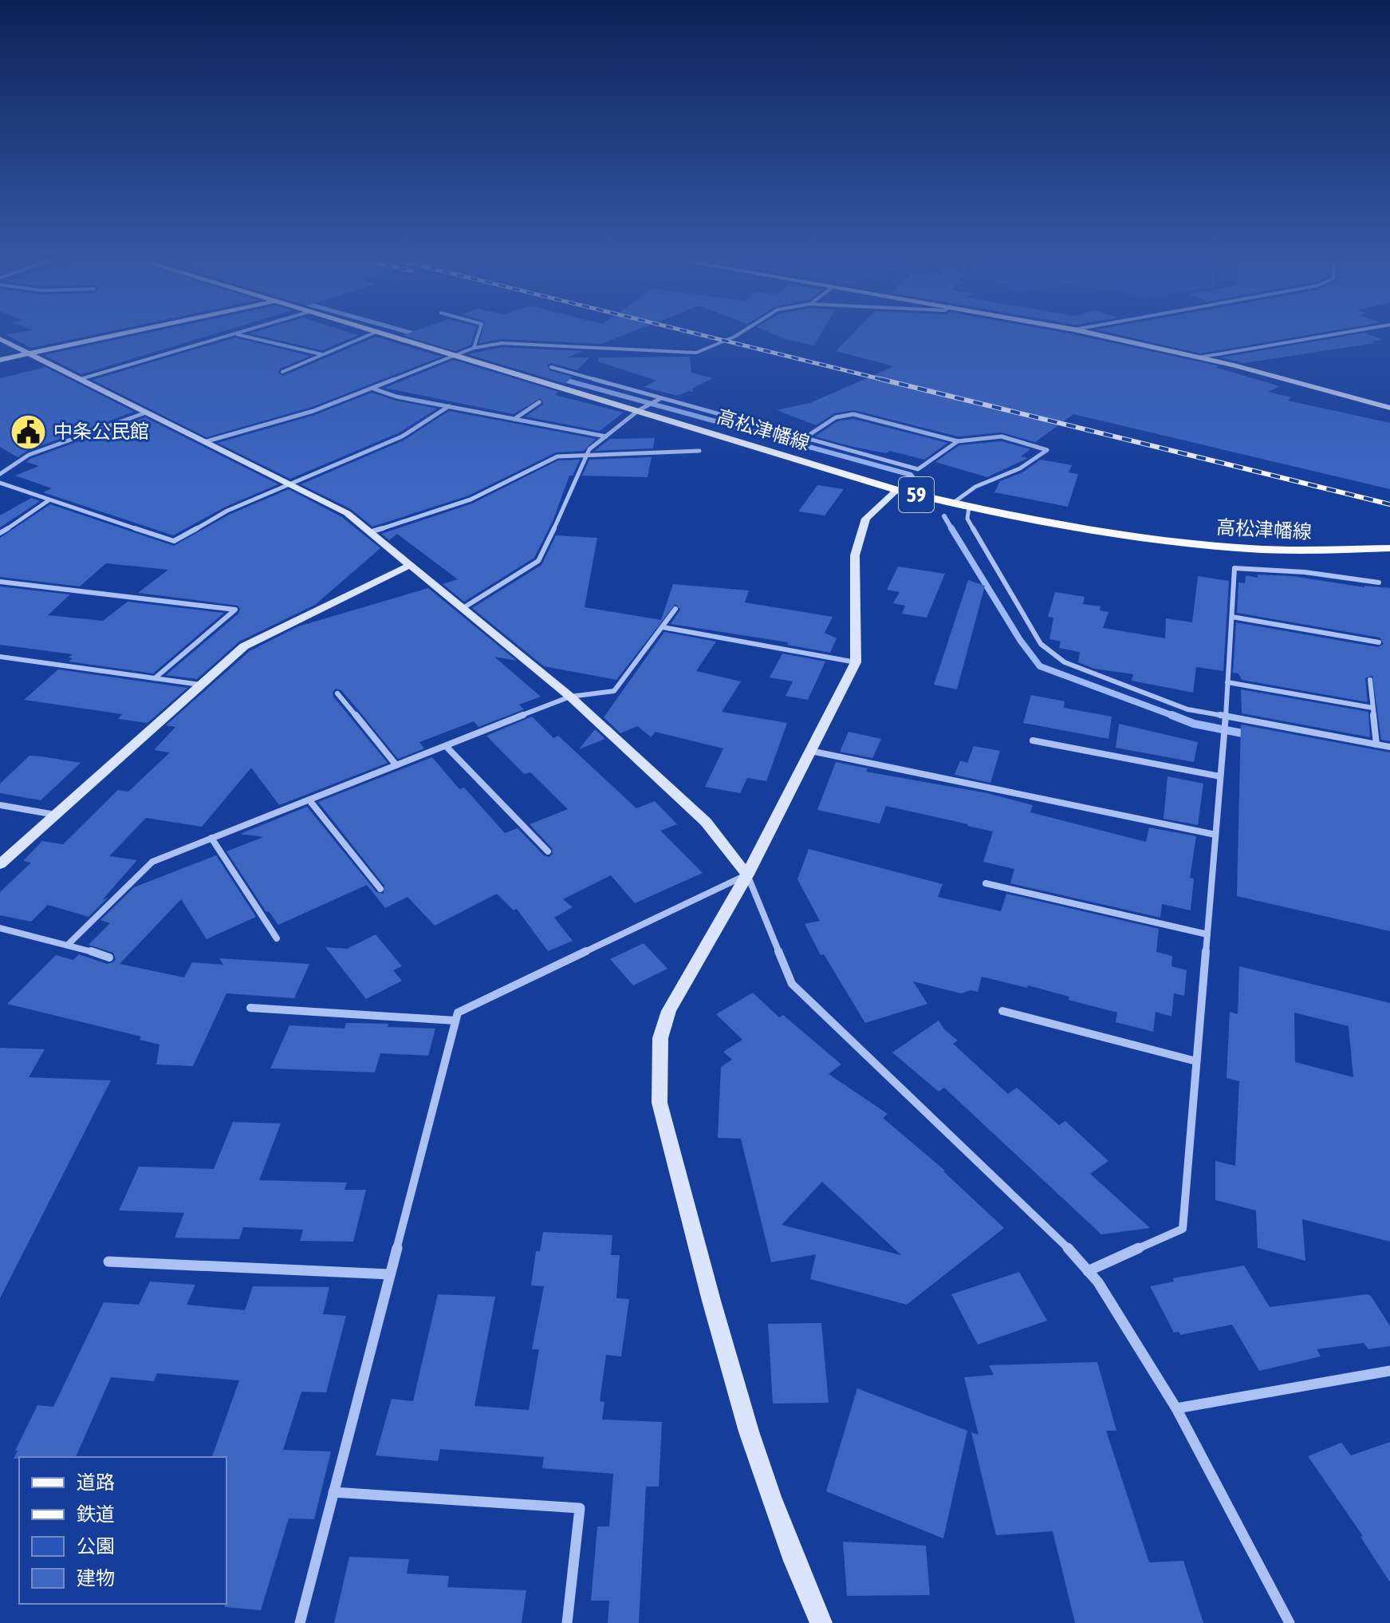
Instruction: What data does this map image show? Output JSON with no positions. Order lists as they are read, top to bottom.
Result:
{
  "streets": {
    "main road": ["高松津幡線", "59"]
  },
  "places": {
    "public building": ["中条公民館"]
  },
  "legend": [
    "道路",
    "鉄道",
    "公園",
    "建物"
  ]
}
